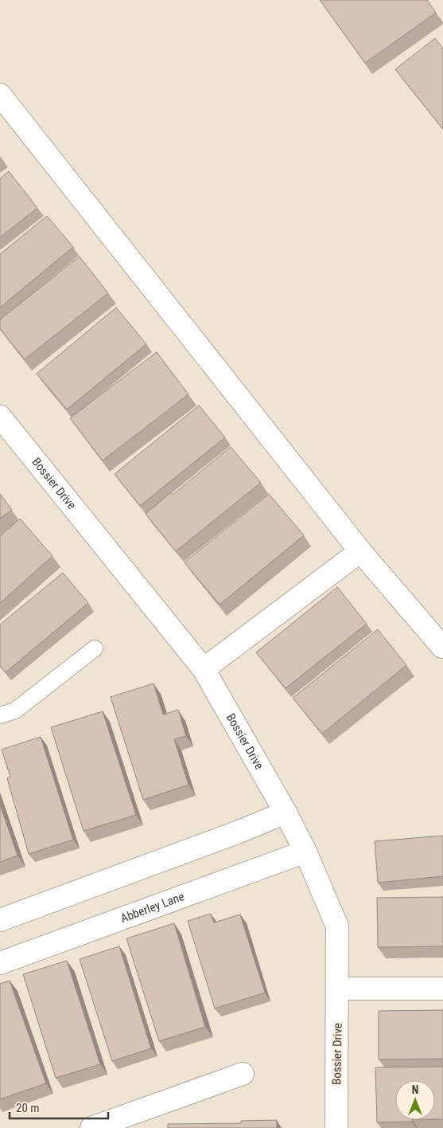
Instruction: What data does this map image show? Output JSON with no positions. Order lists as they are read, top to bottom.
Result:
{
  "streets": {
    "street": ["Bossier Drive", "Abberley Lane"]
  },
  "crossings": [
    ["Bossier Drive", "Abberley Lane"]
  ],
  "scale_bar": "20 m",
  "north": "top"
}
